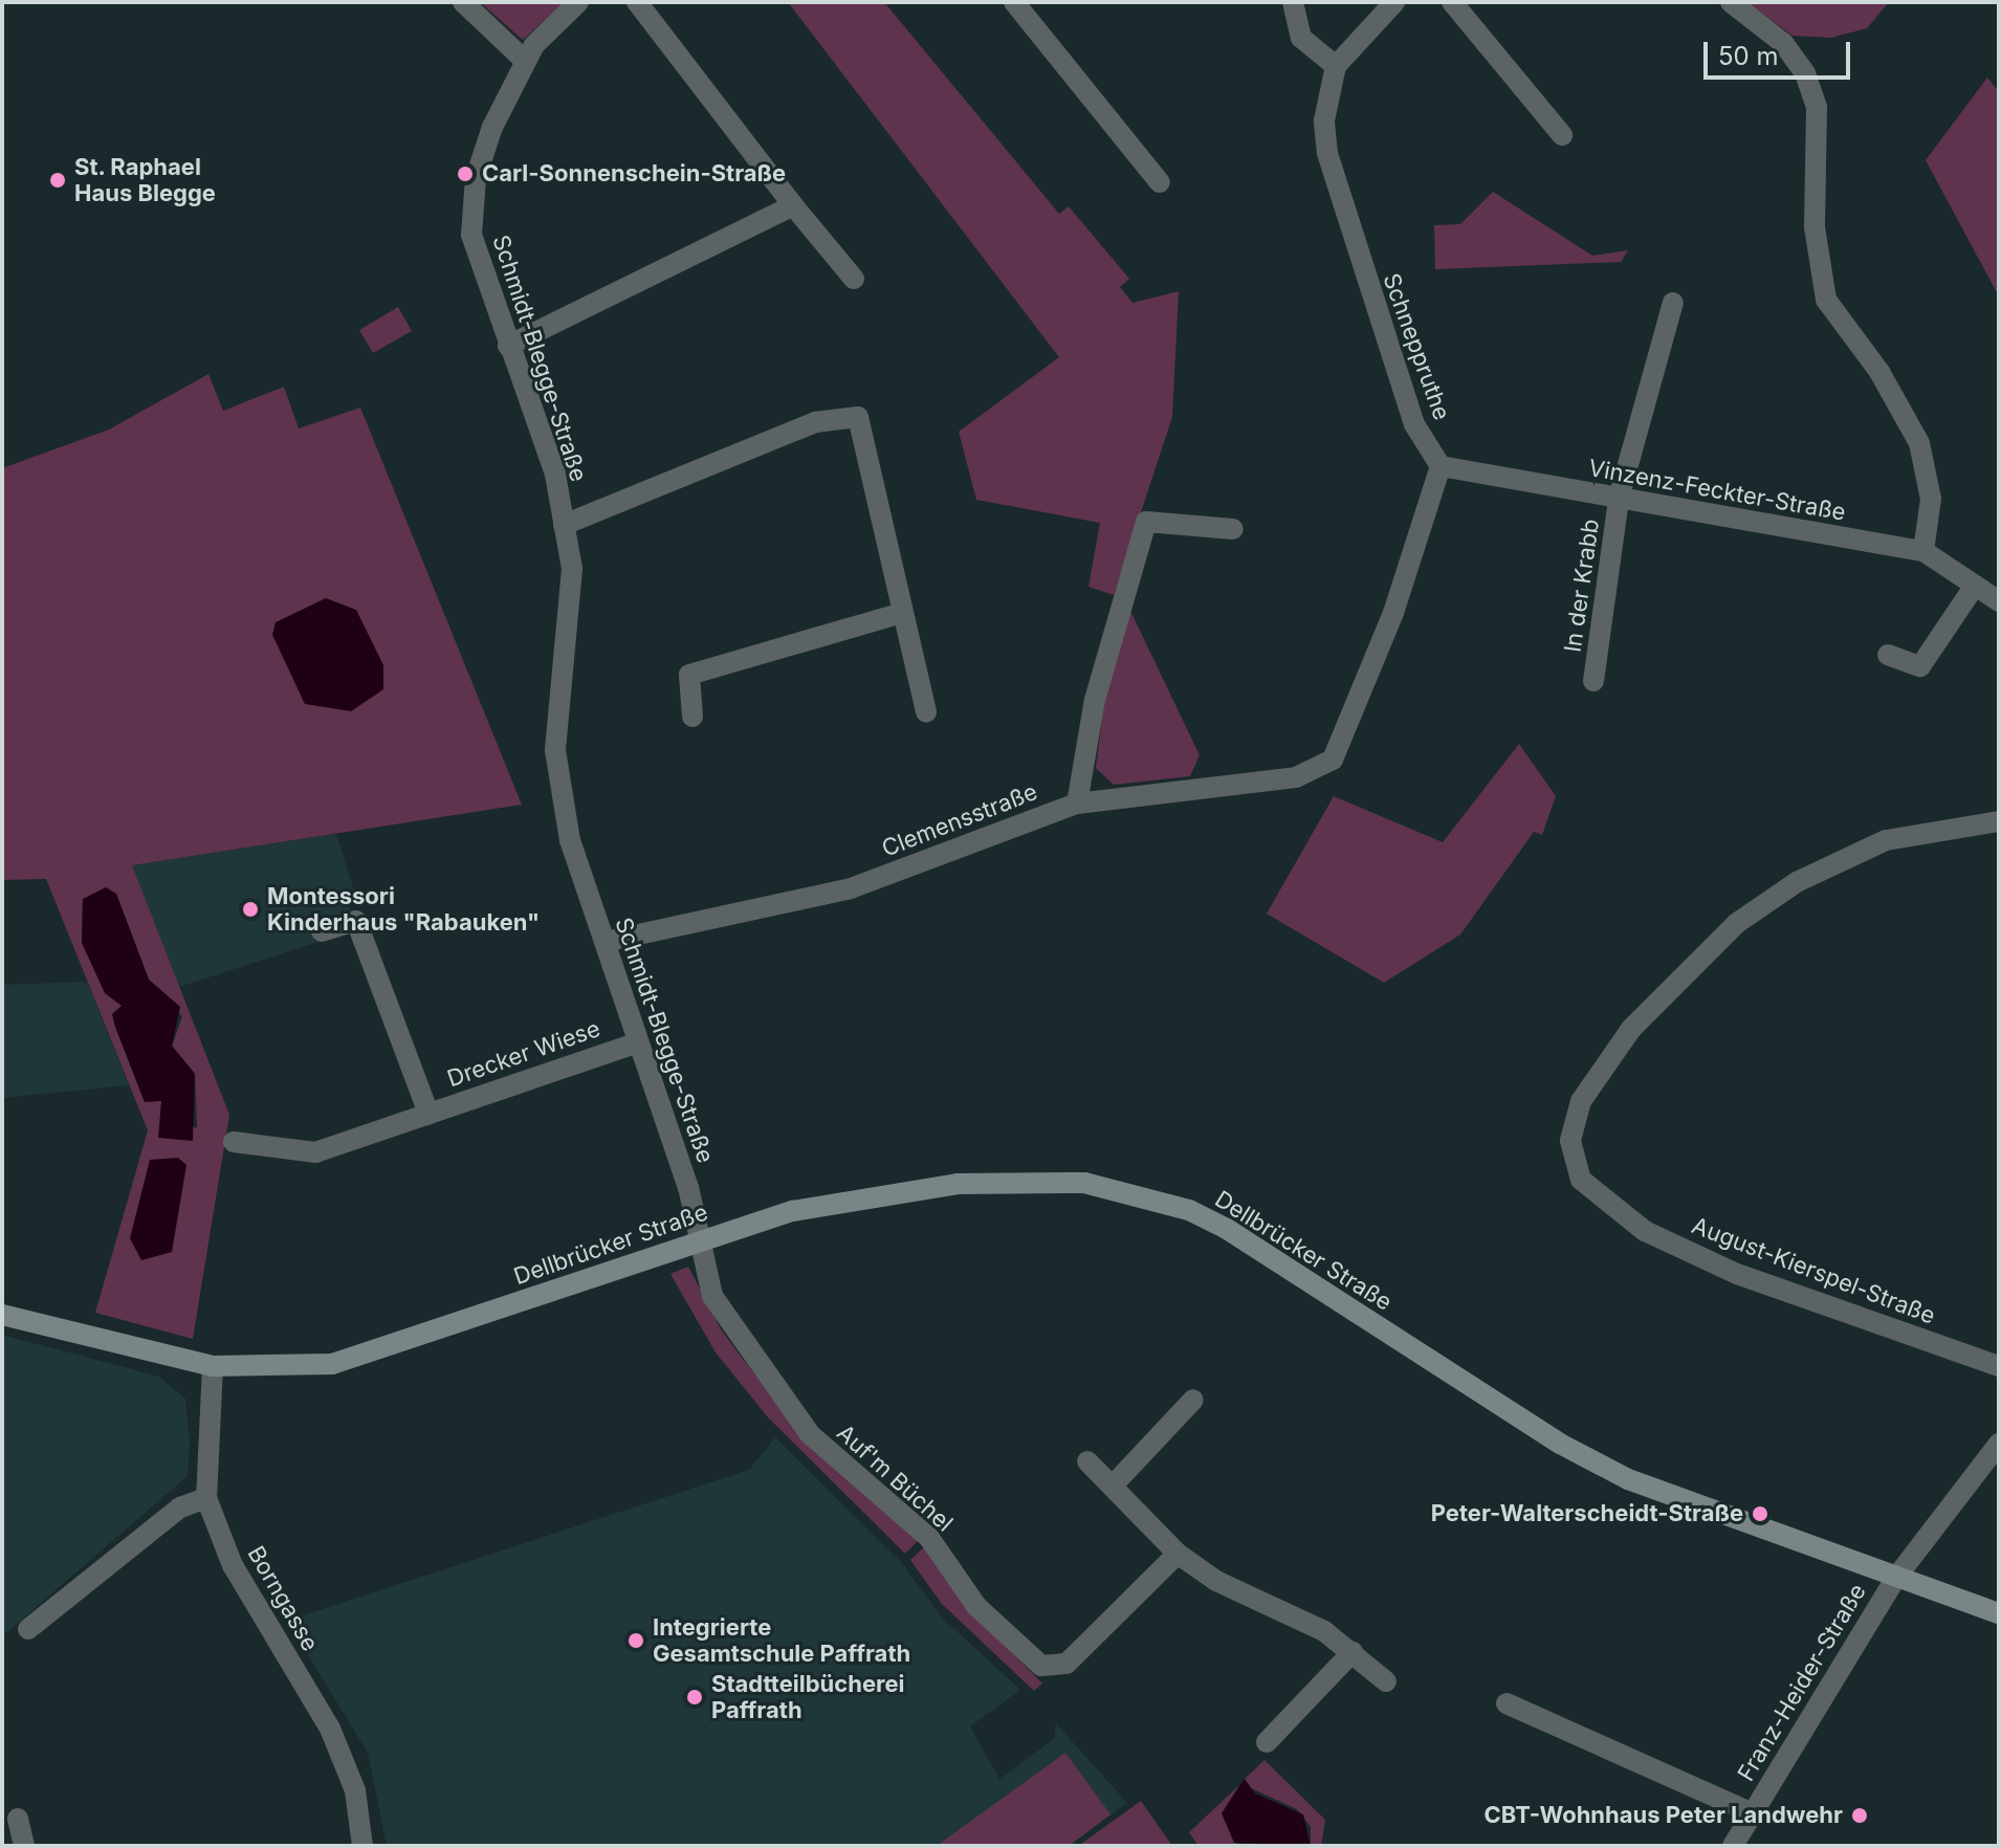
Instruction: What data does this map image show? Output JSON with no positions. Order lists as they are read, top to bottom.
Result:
{
  "streets": {
    "main road": ["Dellbrücker Straße"],
    "street": [
      "Schneppruthe",
      "Schmidt-Blegge-Straße",
      "Vinzenz-Feckter-Straße",
      "In der Krabb",
      "Clemensstraße",
      "Drecker Wiese",
      "August-Kierspel-Straße",
      "Auf'm Büchel",
      "Borngasse",
      "Franz-Heider-Straße"
    ]
  },
  "crossings": [
    ["Schneppruthe", "Vinzenz-Feckter-Straße"],
    ["Schneppruthe", "Clemensstraße"],
    ["Schmidt-Blegge-Straße", "Clemensstraße"],
    ["Schmidt-Blegge-Straße", "Drecker Wiese"],
    ["Schmidt-Blegge-Straße", "Dellbrücker Straße"],
    ["Schmidt-Blegge-Straße", "Auf'm Büchel"],
    ["Vinzenz-Feckter-Straße", "In der Krabb"],
    ["Vinzenz-Feckter-Straße", "Clemensstraße"],
    ["Dellbrücker Straße", "Auf'm Büchel"],
    ["Dellbrücker Straße", "Borngasse"],
    ["Dellbrücker Straße", "Franz-Heider-Straße"]
  ],
  "places": [
    "Carl-Sonnenschein-Straße",
    "St. Raphael Haus Blegge",
    "Montessori Kinderhaus \"Rabauken\"",
    "Peter-Walterscheidt-Straße",
    "Integrierte Gesamtschule Paffrath",
    "Stadtteilbücherei Paffrath",
    "CBT-Wohnhaus Peter Landwehr"
  ],
  "scale_bar": "50 m"
}
